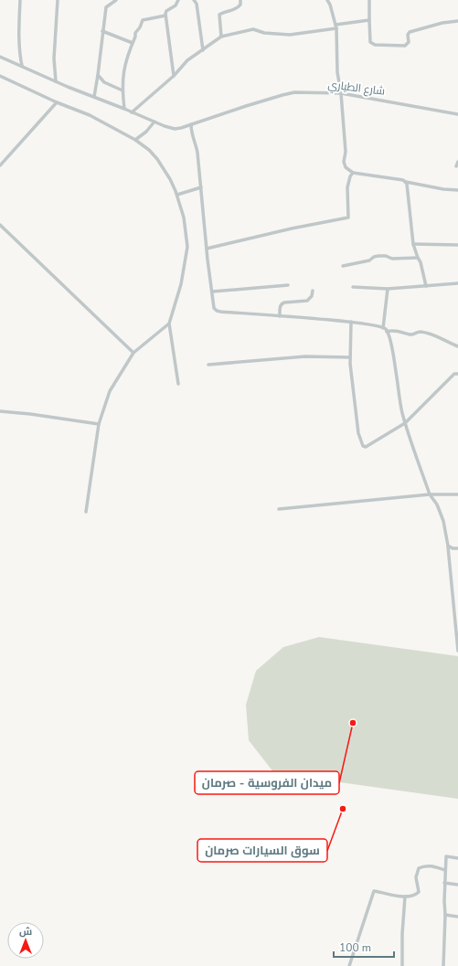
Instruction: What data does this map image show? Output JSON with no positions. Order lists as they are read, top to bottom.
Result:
{
  "streets": {
    "street": ["شارع الطياري"]
  },
  "places": ["ميدان الفروسية - صرمان", "سوق السيارات صرمان"],
  "scale_bar": "100 m",
  "north": "top"
}
